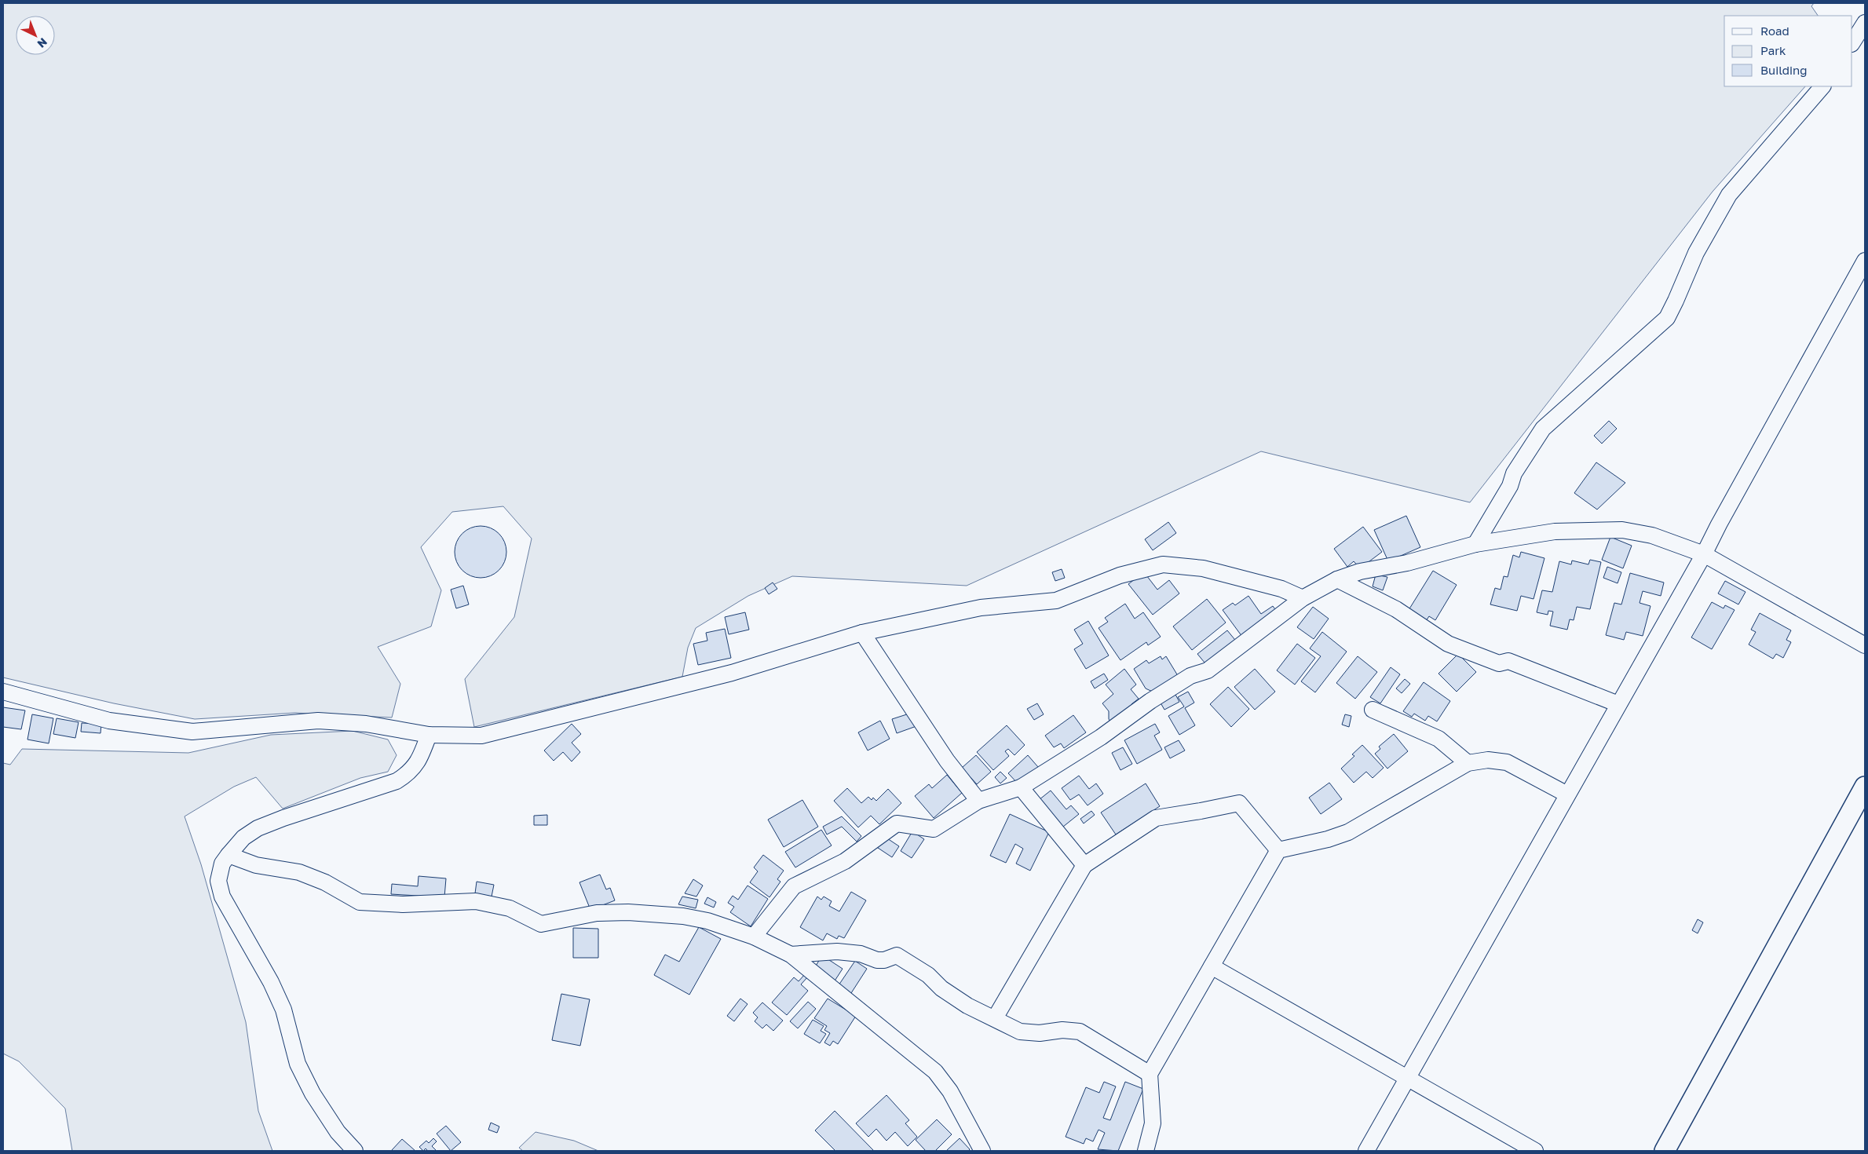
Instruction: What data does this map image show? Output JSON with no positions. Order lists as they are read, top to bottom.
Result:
{
  "legend": ["Road", "Park", "Building"],
  "north": "bottom right"
}
